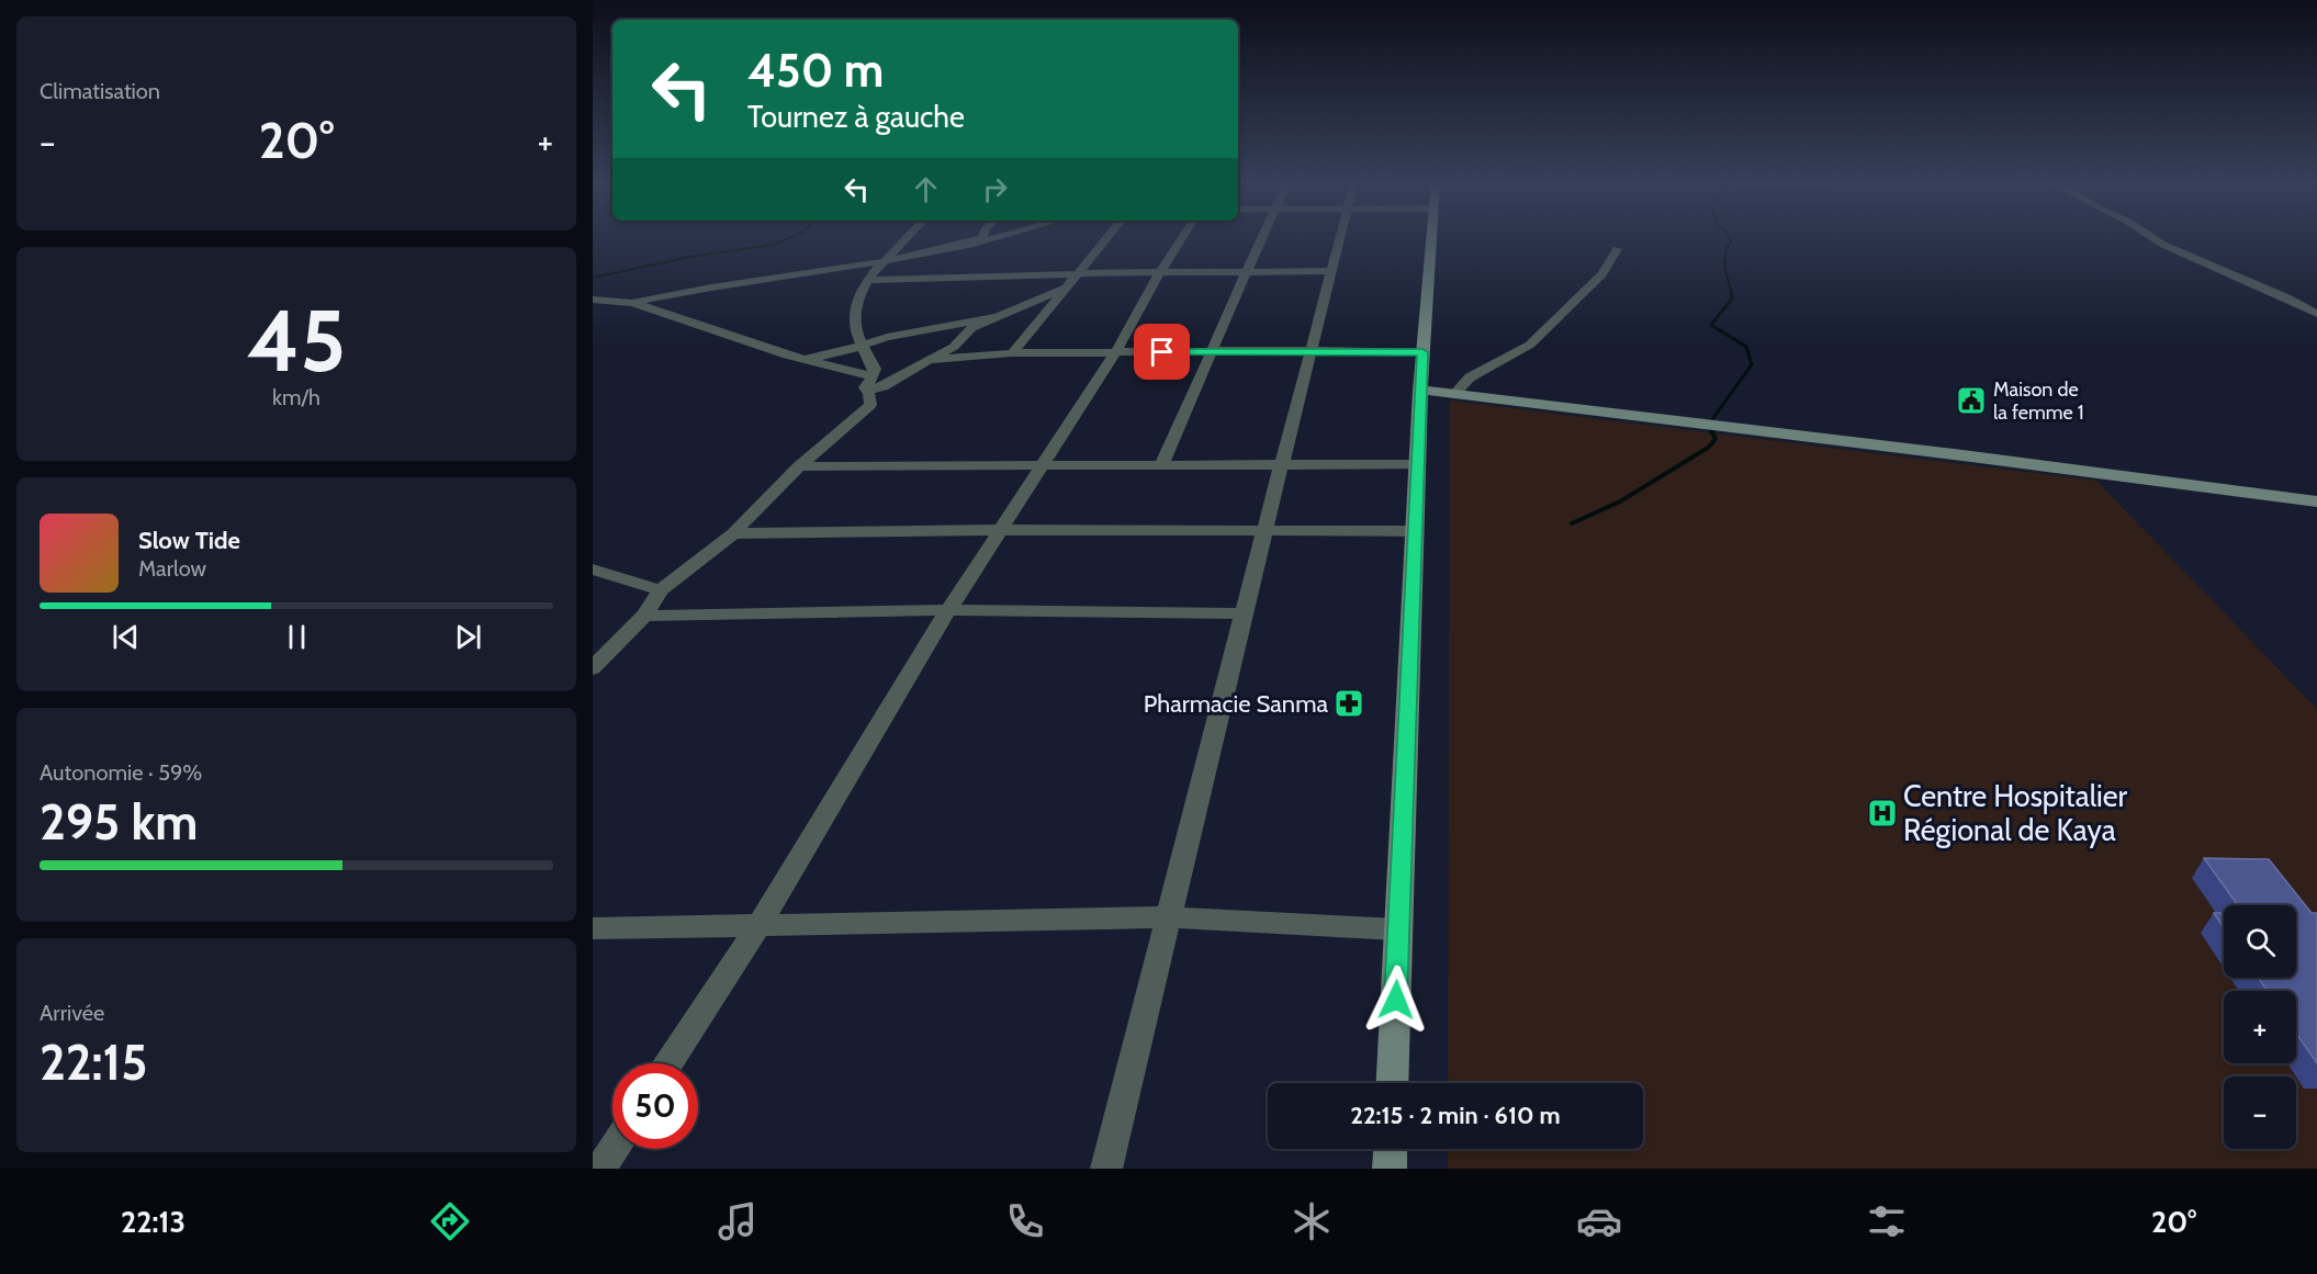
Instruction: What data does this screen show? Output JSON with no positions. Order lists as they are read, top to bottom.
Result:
{
  "places": {
    "public building": ["Maison de la femme 1"],
    "pharmacy": ["Pharmacie Sanma"],
    "hospital": ["Centre Hospitalier Régional de Kaya"]
  },
  "page": {
    "tile": [
      "Climatisation",
      ["45", "km/h"],
      ["Autonomie · 59%", "295 km"],
      ["Arrivée", "22:15"]
    ],
    "turn": ["450 m", "Tournez à gauche"],
    "heat": ["−", "20°", "+"],
    "song": ["Slow Tide", "Marlow"],
    "map_buttons": ["+", "−"],
    "limit": "50",
    "trip": "22:15 · 2 min · 610 m",
    "tabs": ["22:13", "20°"]
  }
}
